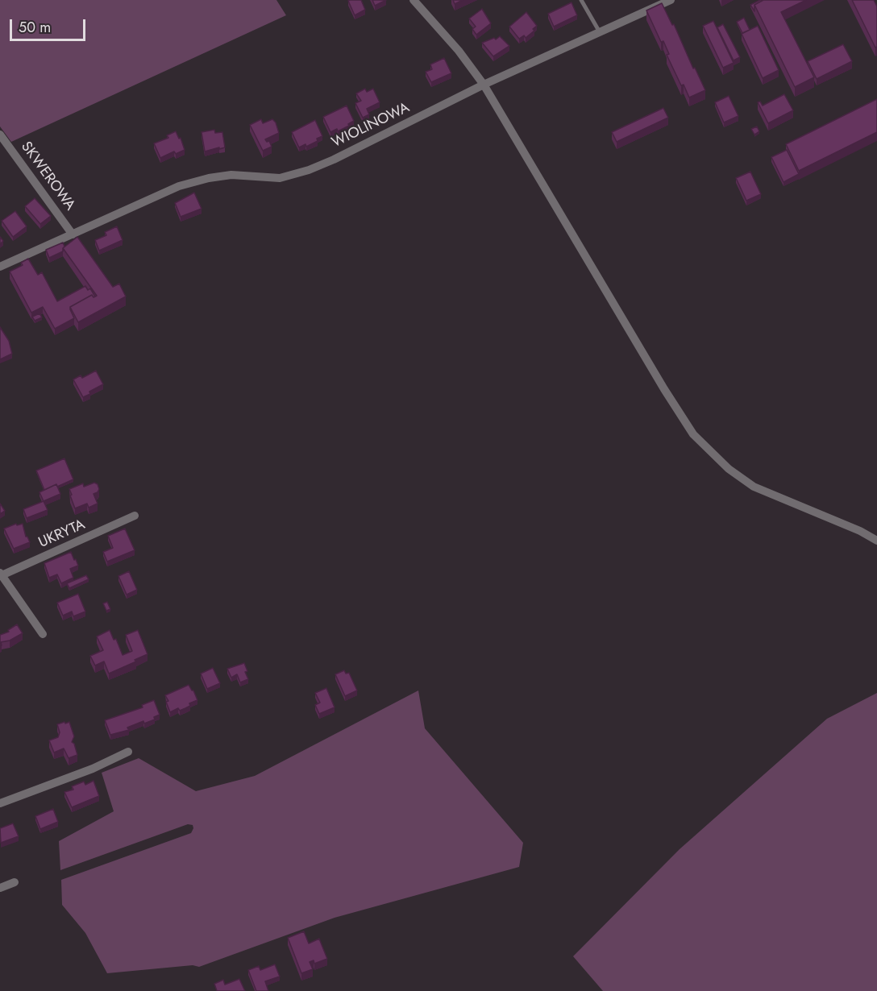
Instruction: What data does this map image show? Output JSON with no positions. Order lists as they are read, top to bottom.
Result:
{
  "streets": {
    "street": ["WIOLINOWA", "SKWEROWA", "UKRYTA"]
  },
  "crossings": [
    ["WIOLINOWA", "SKWEROWA"]
  ],
  "scale_bar": "50 m"
}
